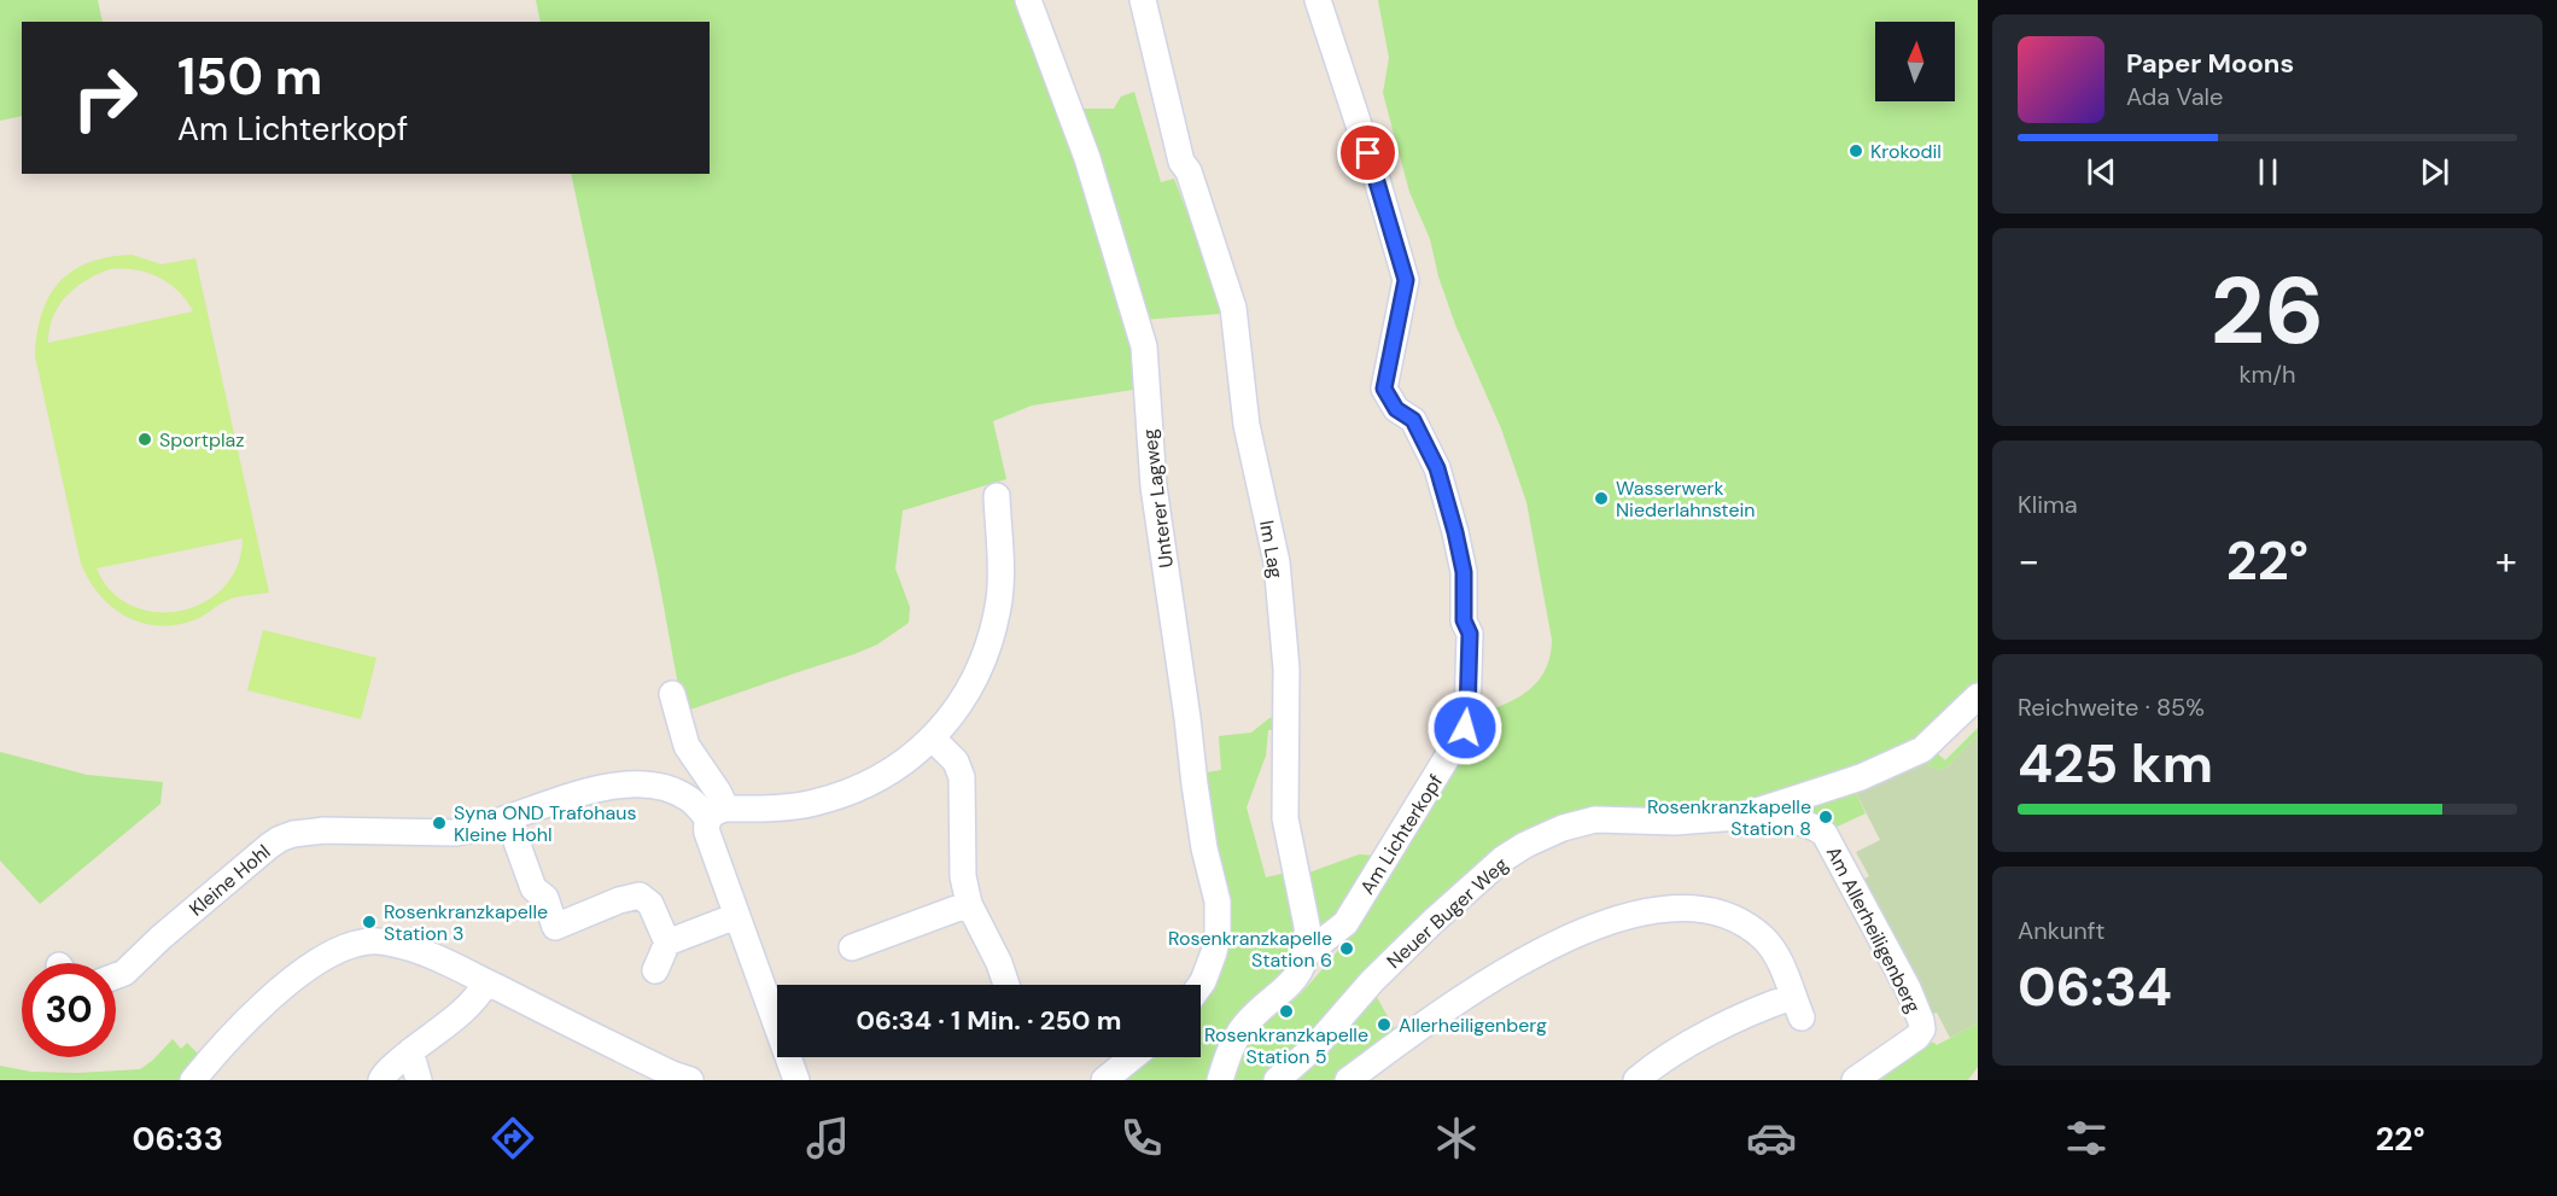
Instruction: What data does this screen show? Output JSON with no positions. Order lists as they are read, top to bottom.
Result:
{
  "streets": {
    "street": [
      "Unterer Lagweg",
      "Im Lag",
      "Am Lichterkopf",
      "Kleine Hohl",
      "Neuer Buger Weg",
      "Am Allerheiligenberg"
    ]
  },
  "crossings": [
    ["Im Lag", "Am Lichterkopf"],
    ["Neuer Buger Weg", "Am Allerheiligenberg"]
  ],
  "places": [
    "Krokodil",
    "Sportplaz",
    "Wasserwerk Niederlahnstein",
    "Rosenkranzkapelle Station 8",
    "Syna OND Trafohaus Kleine Hohl",
    "Rosenkranzkapelle Station 3",
    "Rosenkranzkapelle Station 6",
    "Rosenkranzkapelle Station 5",
    "Allerheiligenberg"
  ],
  "north": "top",
  "page": {
    "turn": ["150 m", "Am Lichterkopf"],
    "song": ["Paper Moons", "Ada Vale"],
    "tile": [
      ["26", "km/h"],
      "Klima",
      ["Reichweite · 85%", "425 km"],
      ["Ankunft", "06:34"]
    ],
    "heat": ["−", "22°", "+"],
    "limit": "30",
    "trip": "06:34 · 1 Min. · 250 m",
    "tabs": ["06:33", "22°"]
  }
}
